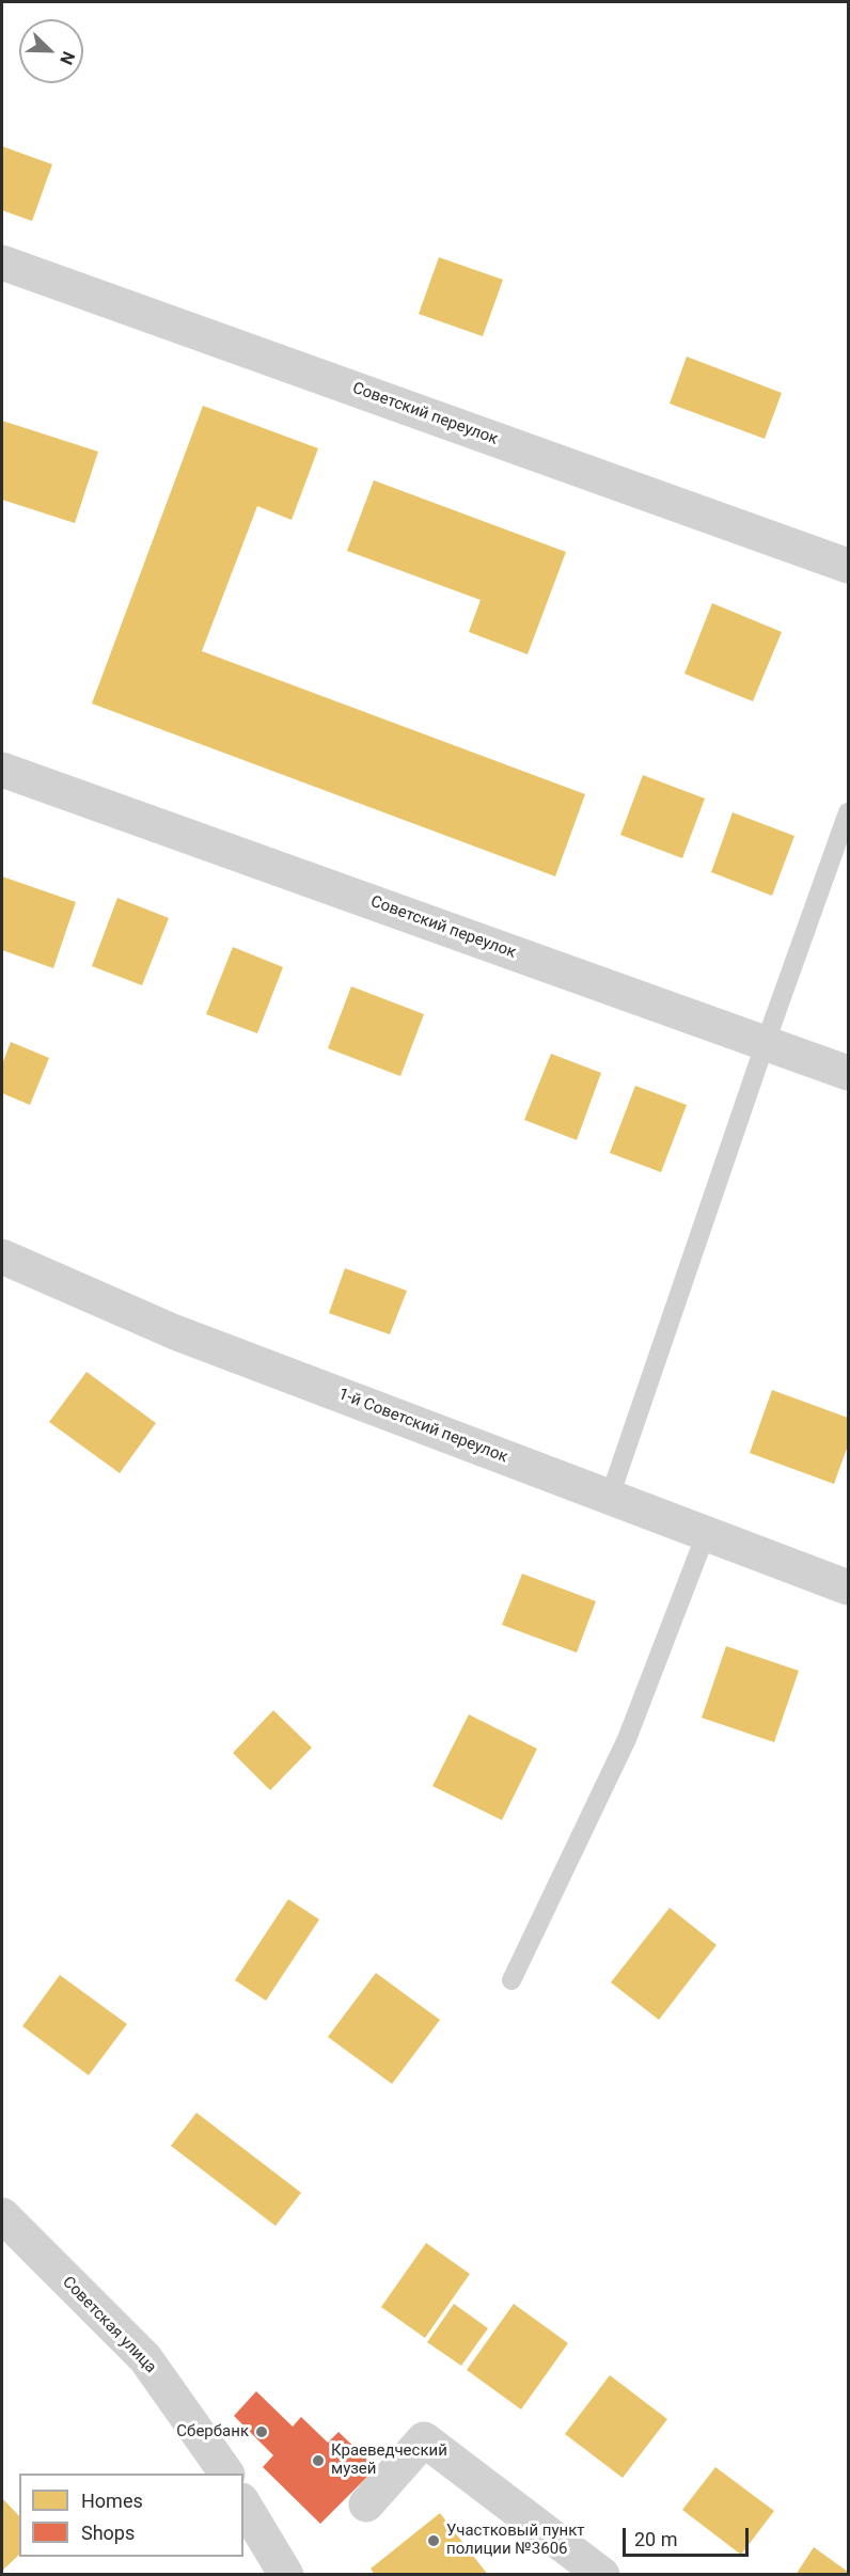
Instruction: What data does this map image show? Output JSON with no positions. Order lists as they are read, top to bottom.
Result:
{
  "streets": {
    "street": ["Советский переулок", "1-й Советский переулок", "Советская улица"]
  },
  "places": ["Сбербанк", "Краеведческий музей", "Участковый пункт полиции №3606"],
  "legend": ["Homes", "Shops"],
  "scale_bar": "20 m",
  "north": "bottom right"
}
